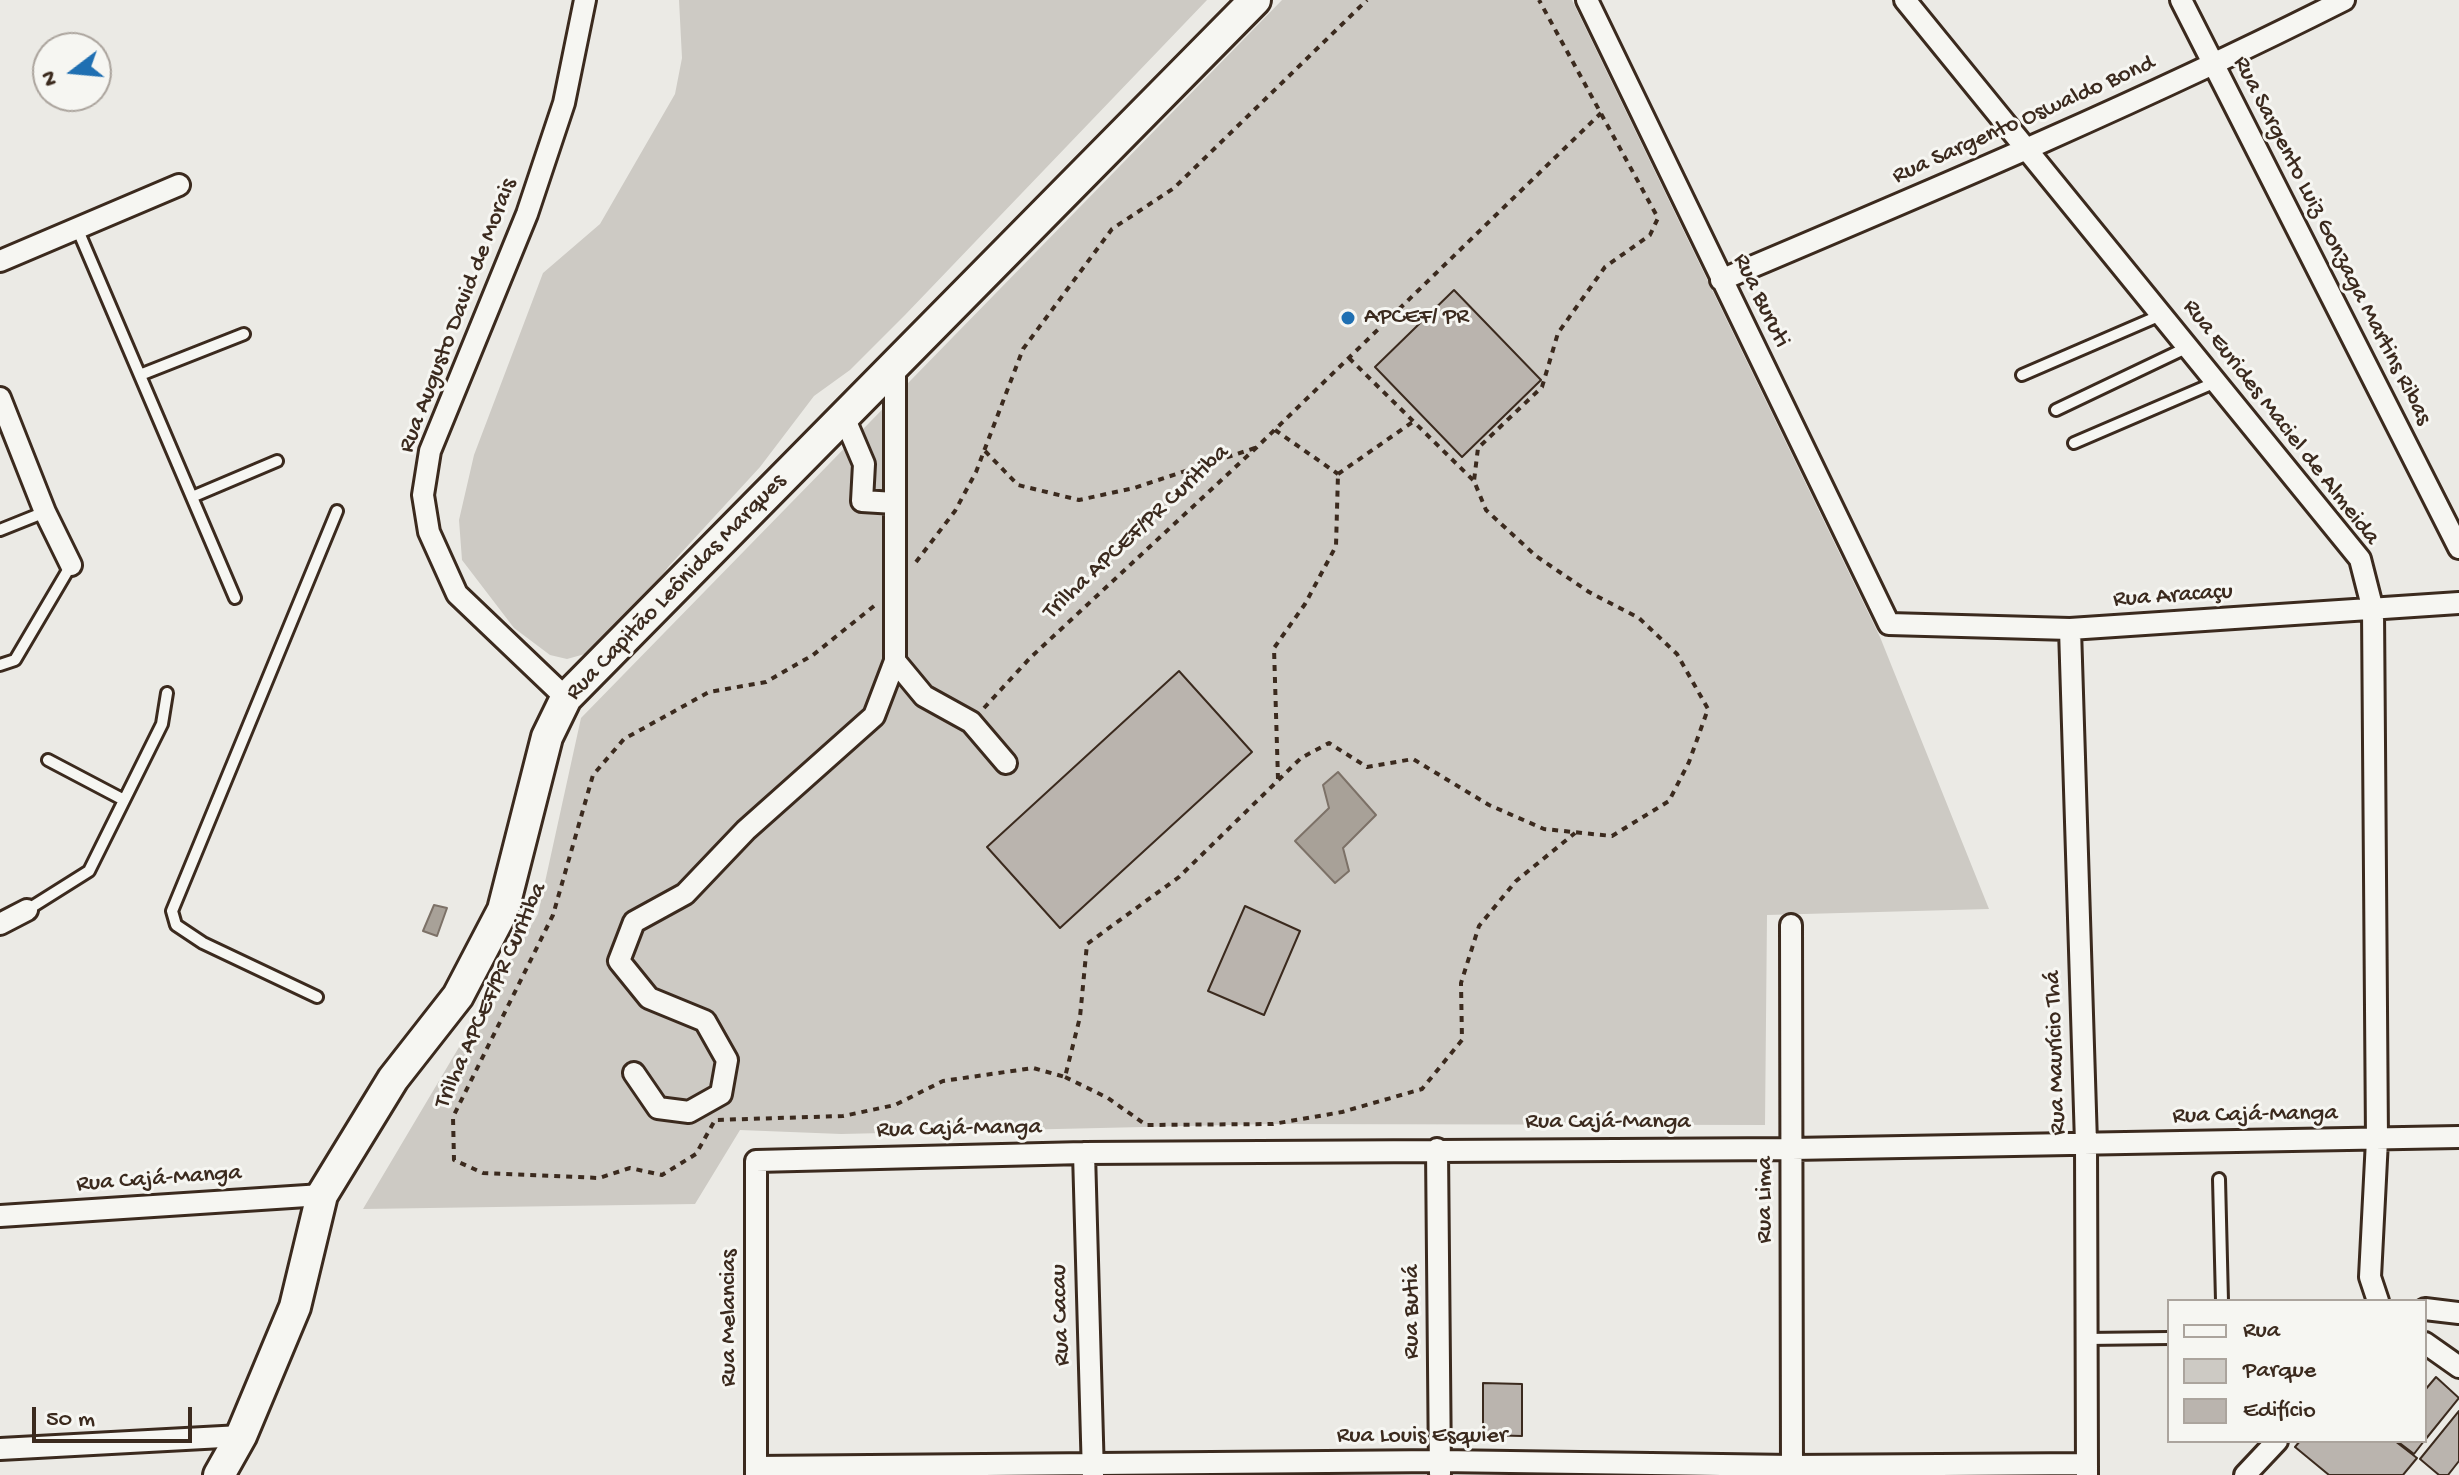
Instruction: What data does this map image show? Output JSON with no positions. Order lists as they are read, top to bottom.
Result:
{
  "streets": {
    "street": [
      "Rua Sargento Oswaldo Bond",
      "Rua Sargento Luiz Gonzaga Martins Ribas",
      "Rua Buruti",
      "Rua Augusto David de Morais",
      "Rua Eurides Maciel de Almeida",
      "Rua Capitão Leônidas Marques",
      "Rua Aracaçu",
      "Rua Maurício Thá",
      "Rua Cajá-Manga",
      "Rua Lima",
      "Rua Butiá",
      "Rua Cacau",
      "Rua Melancias",
      "Rua Louis Esquier"
    ],
    "path": ["Trilha APCEF/PR Curitiba"]
  },
  "crossings": [
    ["Rua Sargento Oswaldo Bond", "Rua Sargento Luiz Gonzaga Martins Ribas"],
    ["Rua Sargento Oswaldo Bond", "Rua Buruti"],
    ["Rua Sargento Oswaldo Bond", "Rua Eurides Maciel de Almeida"],
    ["Rua Buruti", "Rua Aracaçu"],
    ["Rua Augusto David de Morais", "Rua Capitão Leônidas Marques"],
    ["Rua Eurides Maciel de Almeida", "Rua Aracaçu"],
    ["Rua Eurides Maciel de Almeida", "Rua Cajá-Manga"],
    ["Rua Capitão Leônidas Marques", "Rua Cajá-Manga"],
    ["Rua Aracaçu", "Rua Maurício Thá"],
    ["Rua Maurício Thá", "Rua Cajá-Manga"],
    ["Rua Maurício Thá", "Rua Louis Esquier"],
    ["Rua Cajá-Manga", "Rua Lima"],
    ["Rua Cajá-Manga", "Rua Butiá"],
    ["Rua Cajá-Manga", "Rua Cacau"],
    ["Rua Cajá-Manga", "Rua Melancias"],
    ["Rua Lima", "Rua Louis Esquier"],
    ["Rua Butiá", "Rua Louis Esquier"],
    ["Rua Cacau", "Rua Louis Esquier"],
    ["Rua Melancias", "Rua Louis Esquier"]
  ],
  "places": ["APCEF/ PR"],
  "legend": ["Rua", "Parque", "Edifício"],
  "scale_bar": "50 m",
  "north": "left"
}
